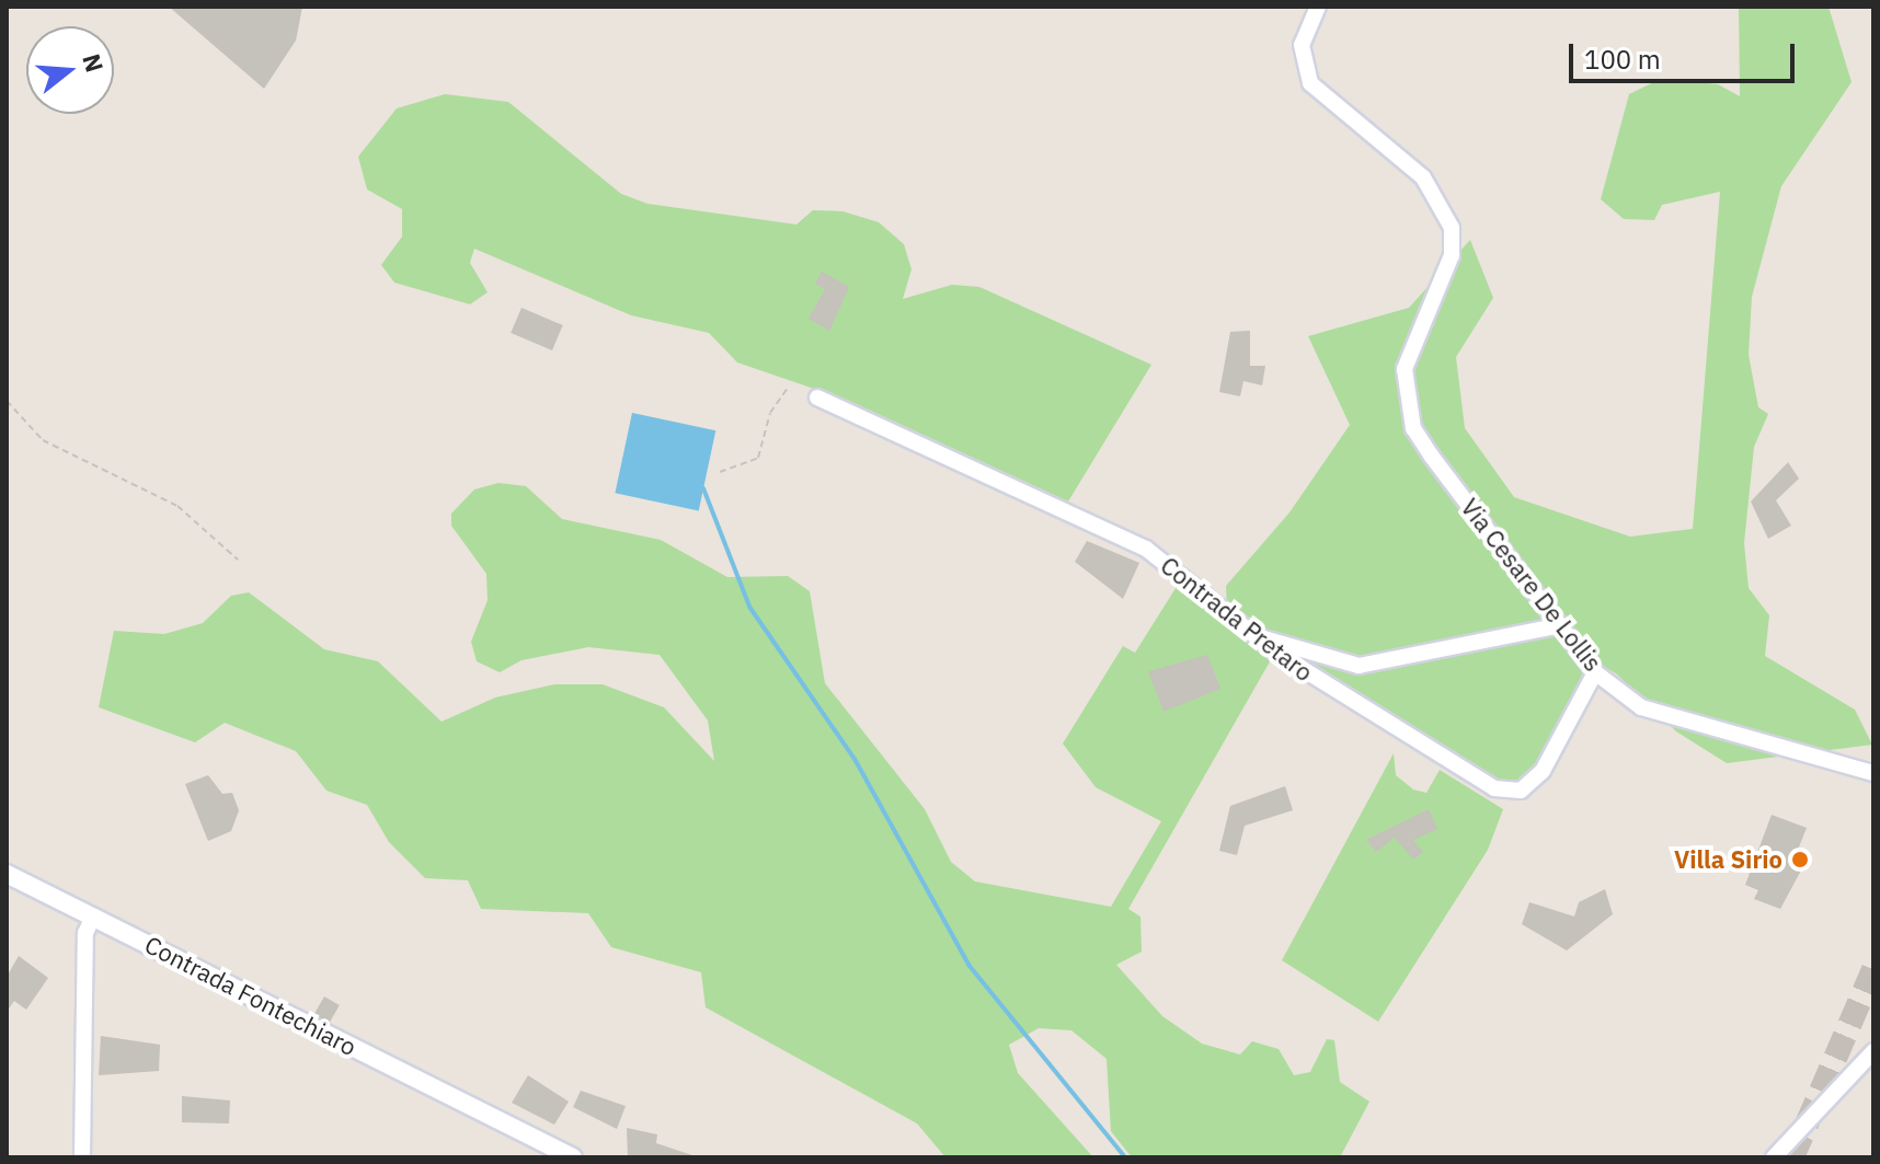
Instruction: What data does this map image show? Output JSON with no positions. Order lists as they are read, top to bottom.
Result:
{
  "streets": {
    "street": ["Via Cesare De Lollis", "Contrada Pretaro", "Contrada Fontechiaro"]
  },
  "crossings": [
    ["Via Cesare De Lollis", "Contrada Pretaro"]
  ],
  "places": ["Villa Sirio"],
  "scale_bar": "100 m",
  "north": "right"
}
